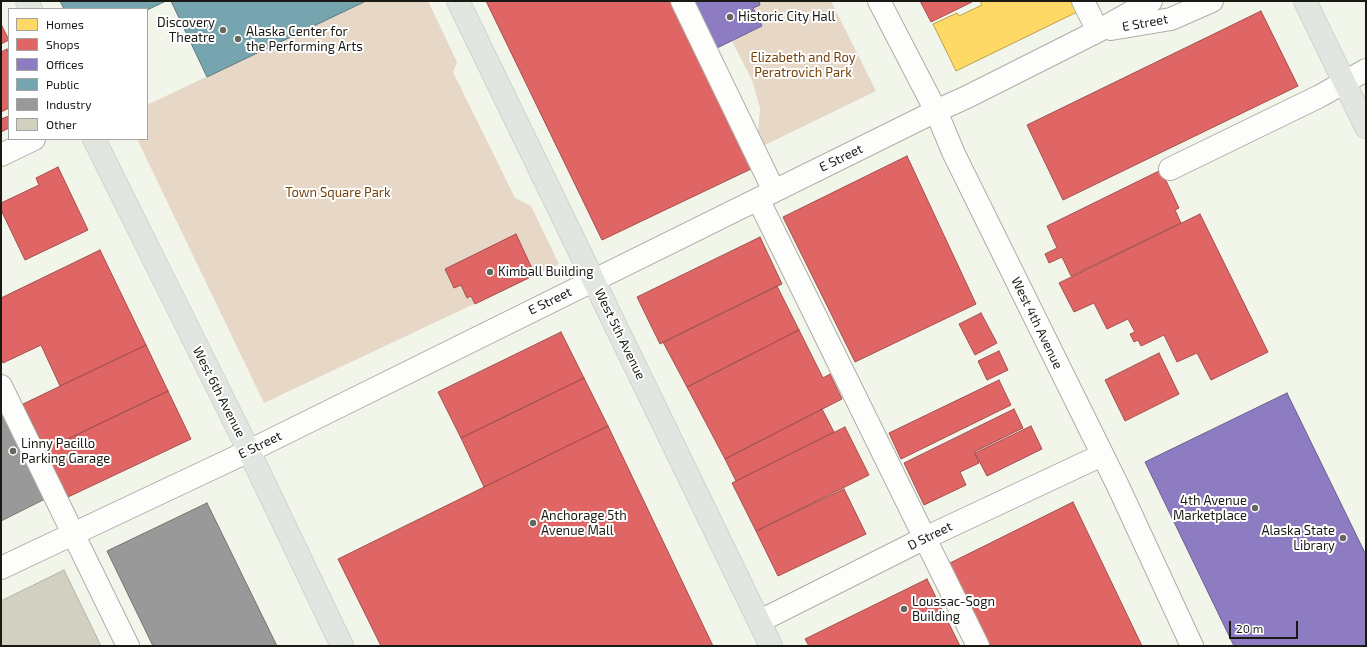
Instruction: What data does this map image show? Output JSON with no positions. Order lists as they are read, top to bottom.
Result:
{
  "streets": {
    "main road": ["West 5th Avenue", "West 6th Avenue"],
    "street": ["E Street", "West 4th Avenue", "D Street"]
  },
  "crossings": [
    ["E Street", "West 4th Avenue"],
    ["E Street", "West 5th Avenue"],
    ["E Street", "West 6th Avenue"],
    ["West 4th Avenue", "D Street"],
    ["West 5th Avenue", "D Street"]
  ],
  "parks": ["Elizabeth and Roy Peratrovich Park", "Town Square Park"],
  "places": [
    "Historic City Hall",
    "Discovery Theatre",
    "Alaska Center for the Performing Arts",
    "Kimball Building",
    "Linny Pacillo Parking Garage",
    "4th Avenue Marketplace",
    "Anchorage 5th Avenue Mall",
    "Alaska State Library",
    "Loussac-Sogn Building"
  ],
  "legend": [
    "Homes",
    "Shops",
    "Offices",
    "Public",
    "Industry",
    "Other"
  ],
  "scale_bar": "20 m"
}
